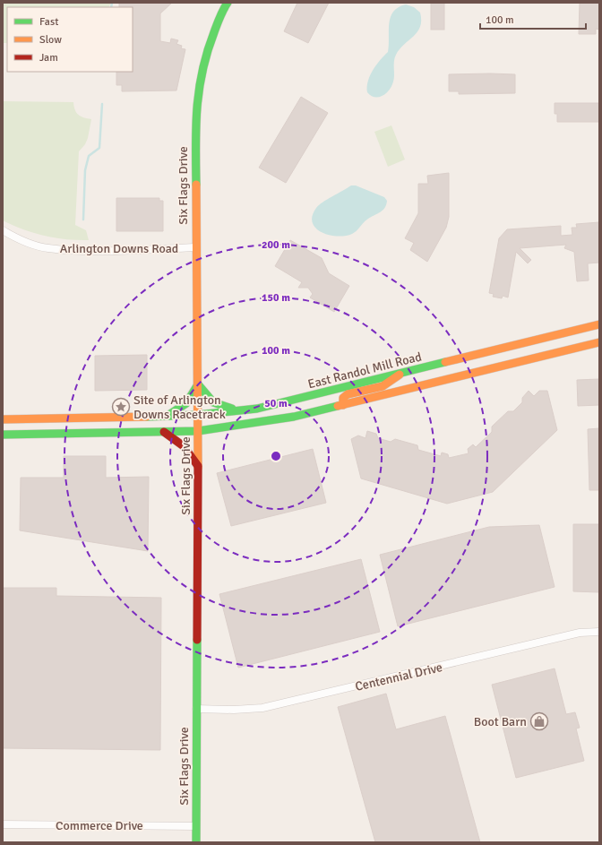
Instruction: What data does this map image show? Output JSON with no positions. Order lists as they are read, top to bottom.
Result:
{
  "streets": {
    "main road": ["Six Flags Drive", "East Randol Mill Road"],
    "street": ["Arlington Downs Road", "Centennial Drive", "Commerce Drive"]
  },
  "crossings": [
    ["Six Flags Drive", "Arlington Downs Road"],
    ["Six Flags Drive", "East Randol Mill Road"],
    ["Six Flags Drive", "Centennial Drive"],
    ["Six Flags Drive", "Commerce Drive"]
  ],
  "places": {
    "place": ["Site of Arlington Downs Racetrack"],
    "shop": ["Boot Barn"]
  },
  "legend": ["Fast", "Slow", "Jam"],
  "scale_bar": "100 m",
  "rings": [
    "200 m",
    "150 m",
    "100 m",
    "50 m"
  ]
}
